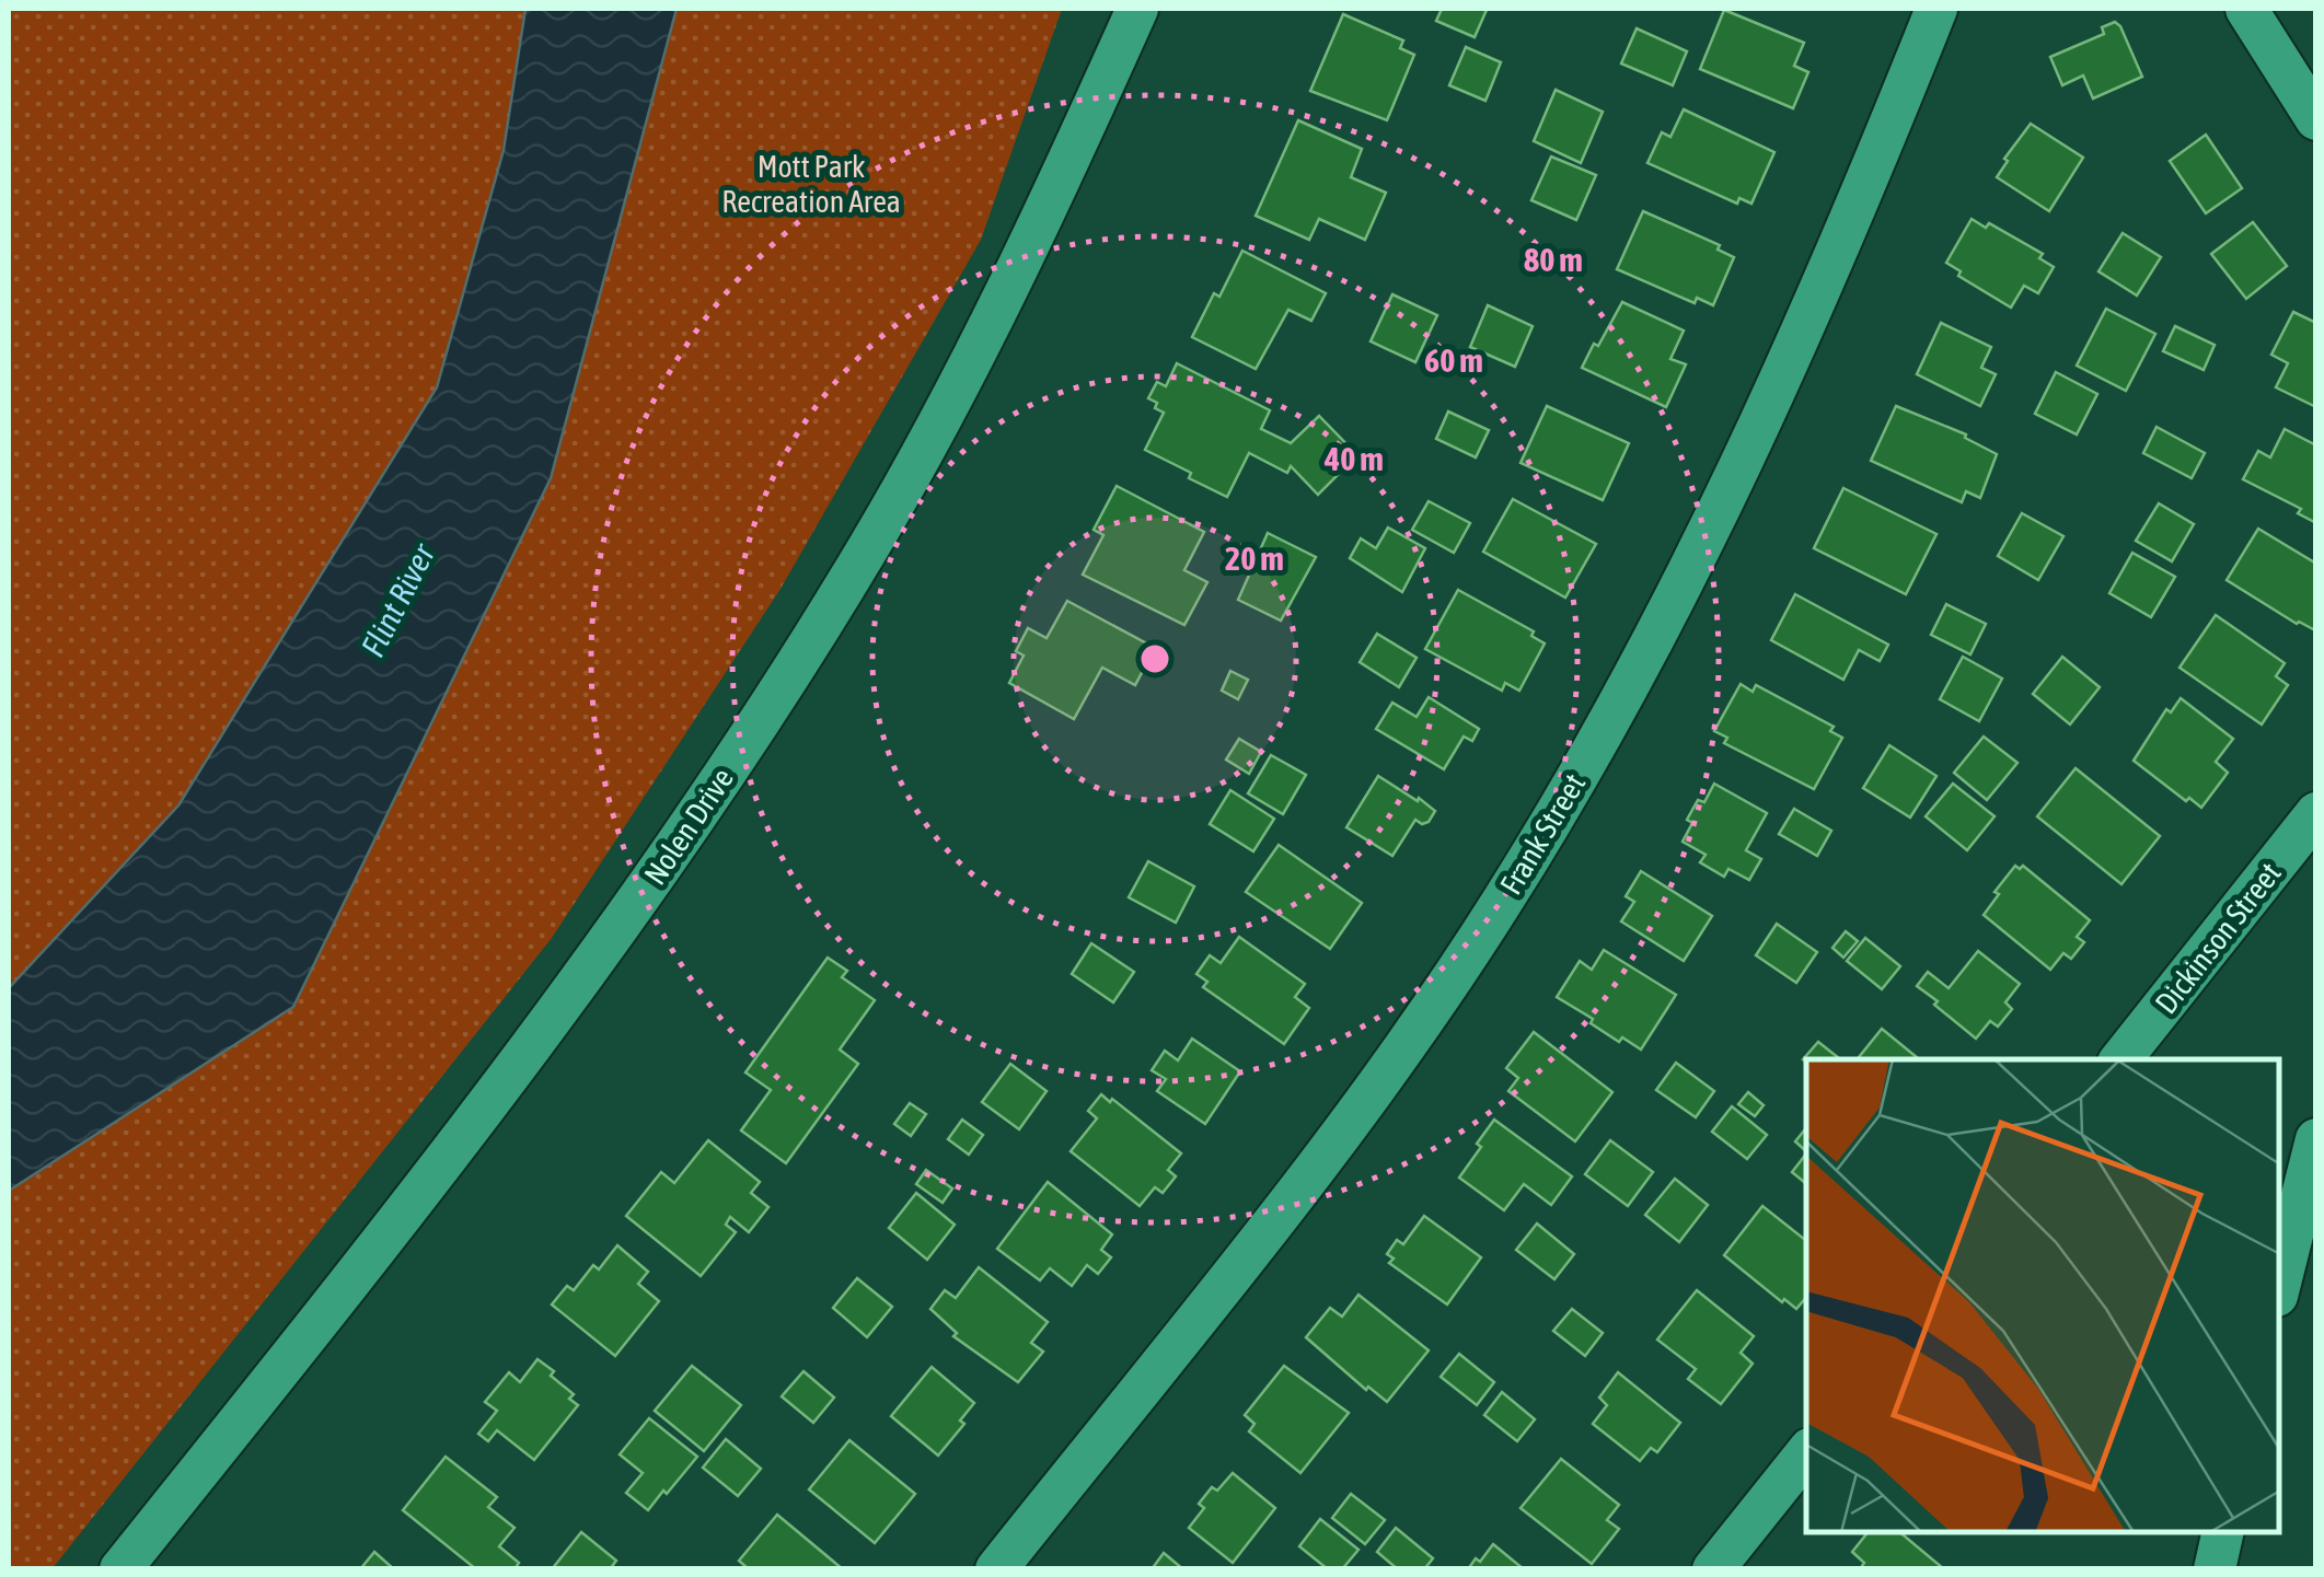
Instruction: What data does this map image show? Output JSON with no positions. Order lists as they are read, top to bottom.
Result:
{
  "streets": {
    "street": ["Nolen Drive", "Frank Street", "Dickinson Street"]
  },
  "water": ["Flint River"],
  "parks": ["Mott Park Recreation Area"],
  "rings": [
    "80 m",
    "60 m",
    "40 m",
    "20 m"
  ]
}
